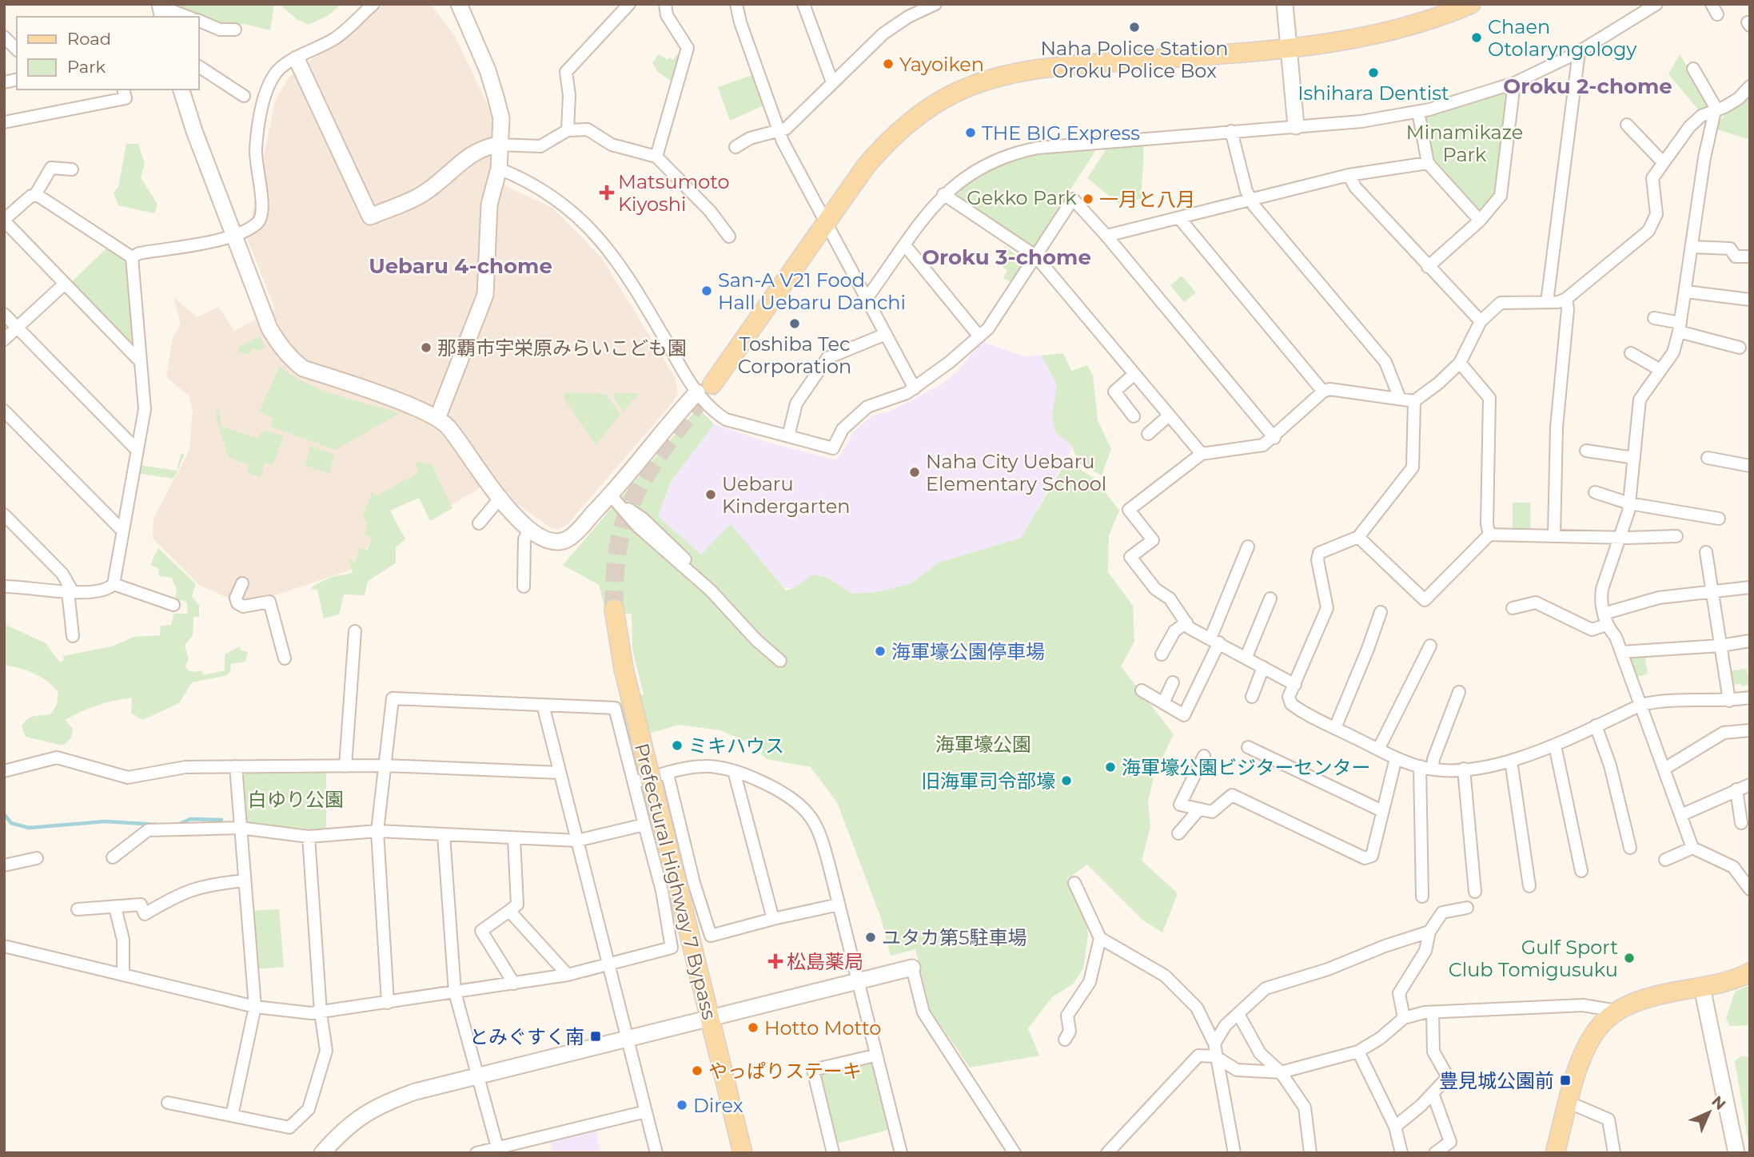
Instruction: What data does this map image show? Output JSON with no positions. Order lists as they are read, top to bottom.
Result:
{
  "streets": {
    "main road": ["Prefectural Highway 7 Bypass"]
  },
  "districts": ["Oroku 2-chome", "Oroku 3-chome", "Uebaru 4-chome"],
  "parks": [
    "Minamikaze Park",
    "Gekko Park",
    "海軍壕公園",
    "白ゆり公園"
  ],
  "places": {
    "other": [
      "Naha Police Station Oroku Police Box",
      "Chaen Otolaryngology",
      "Yayoiken",
      "Ishihara Dentist",
      "THE BIG Express",
      "一月と八月",
      "San-A V21 Food Hall Uebaru Danchi",
      "Toshiba Tec Corporation",
      "那覇市宇栄原みらいこども園",
      "Naha City Uebaru Elementary School",
      "Uebaru Kindergarten",
      "海軍壕公園停車場",
      "ミキハウス",
      "海軍壕公園ビジターセンター",
      "旧海軍司令部壕",
      "ユタカ第5駐車場",
      "Gulf Sport Club Tomigusuku",
      "Hotto Motto",
      "やっぱりステーキ",
      "Direx"
    ],
    "health": ["Matsumoto Kiyoshi", "松島薬局"],
    "transit": ["とみぐすく南", "豊見城公園前"]
  },
  "legend": ["Road", "Park"],
  "north": "top right"
}
